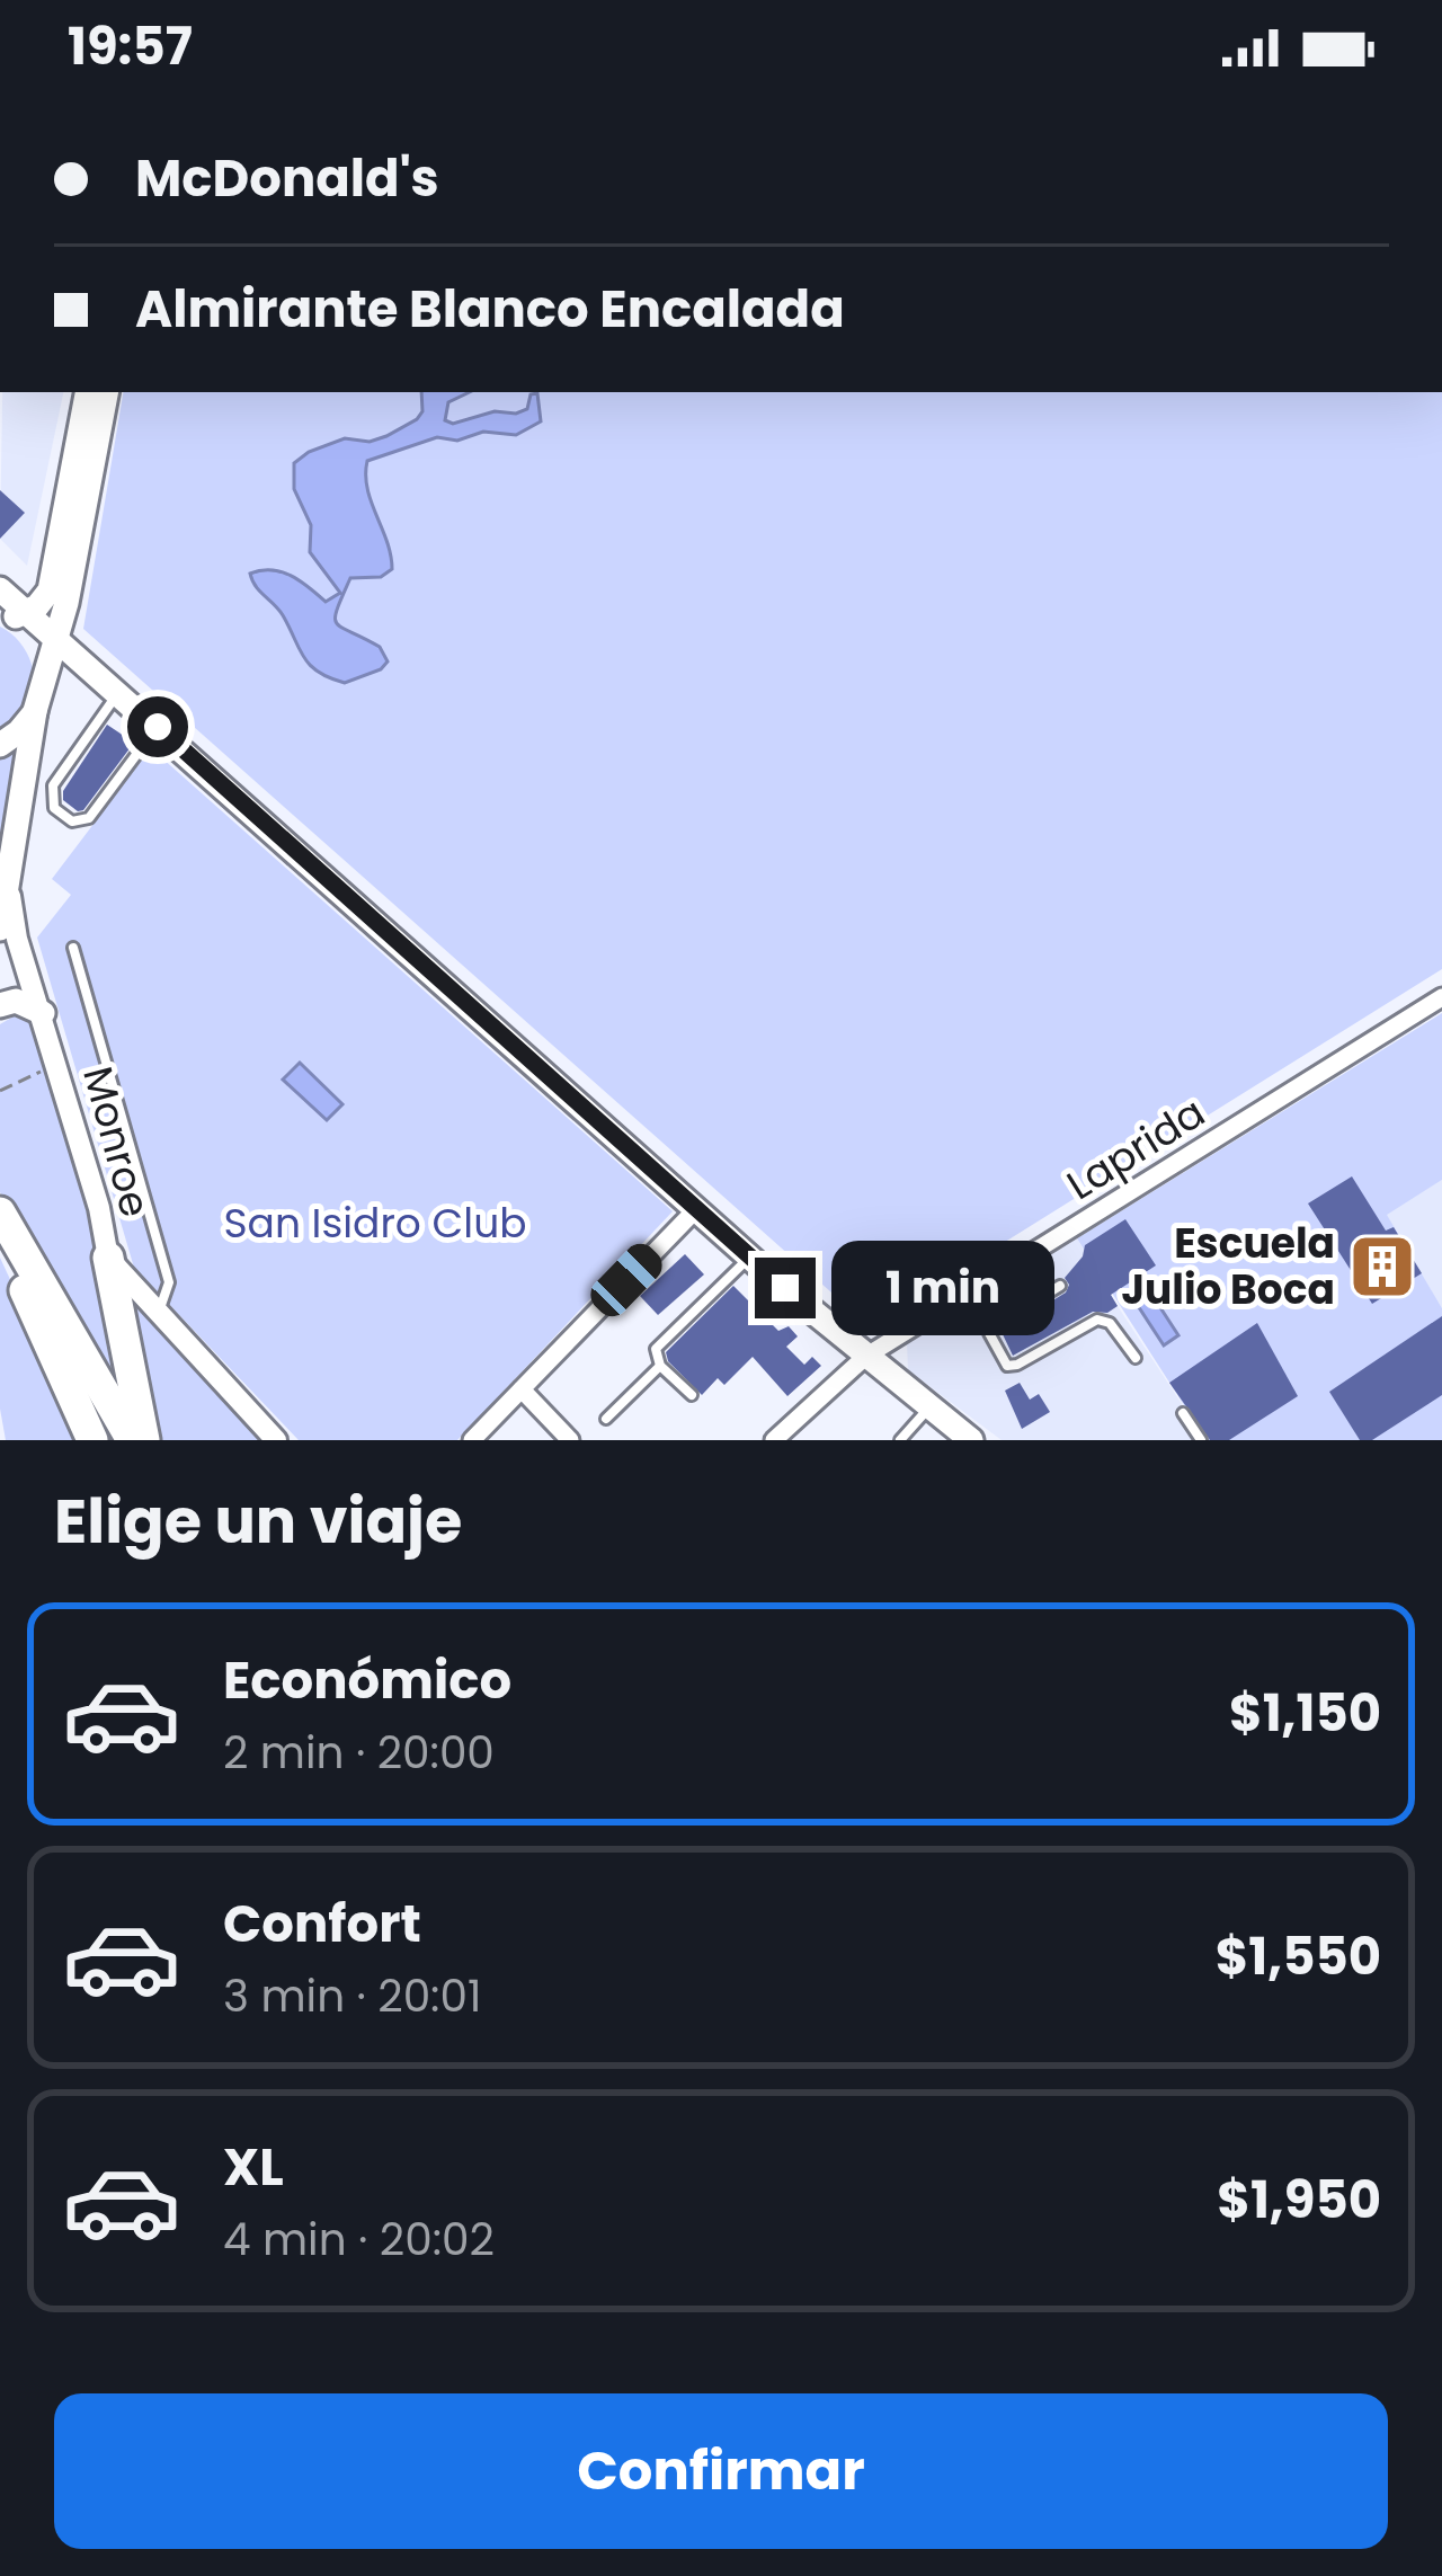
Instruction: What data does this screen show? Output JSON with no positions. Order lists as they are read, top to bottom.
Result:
{
  "streets": {
    "street": ["Monroe", "Laprida"]
  },
  "parks": ["San Isidro Club"],
  "places": {
    "building": ["Escuela Julio Boca"]
  },
  "page": {
    "status": "19:57",
    "banner": ["McDonald's", "Almirante Blanco Encalada"],
    "bubble": "1 min",
    "heading": "Elige un viaje",
    "list": [
      {
        "name": "Económico",
        "note": "2 min · 20:00",
        "value": "$1,150"
      },
      {
        "name": "Confort",
        "note": "3 min · 20:01",
        "value": "$1,550"
      },
      {
        "name": "XL",
        "note": "4 min · 20:02",
        "value": "$1,950"
      }
    ],
    "buttons": "Confirmar"
  }
}
